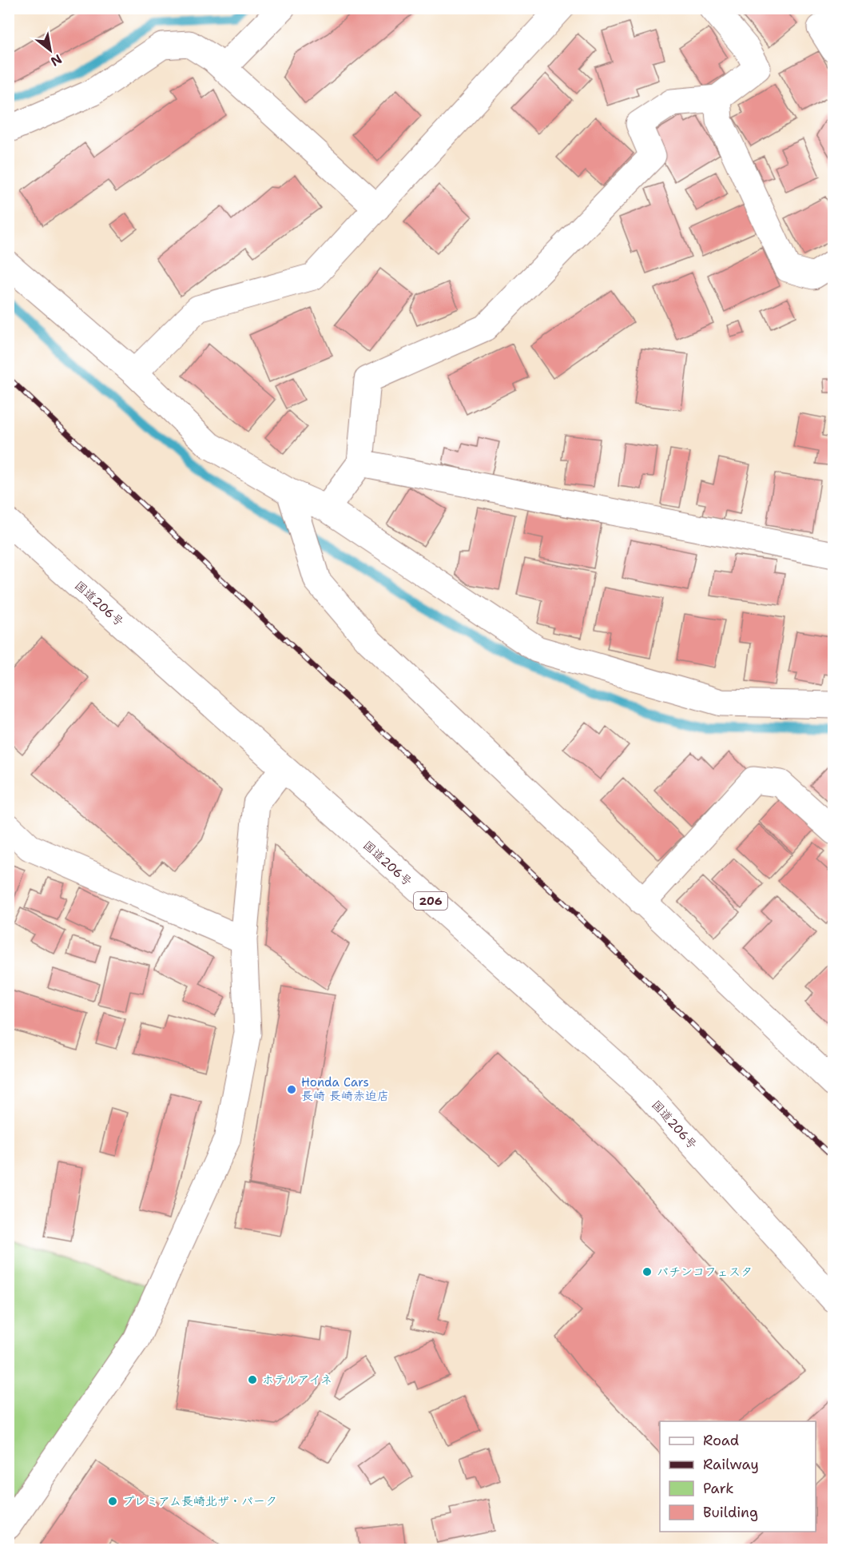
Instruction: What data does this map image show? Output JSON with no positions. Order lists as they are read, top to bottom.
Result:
{
  "streets": {
    "main road": ["国道206号", "206"]
  },
  "places": [
    "Honda Cars 長崎 長崎赤迫店",
    "パチンコフェスタ",
    "ホテルアイネ",
    "プレミアム長崎北ザ・パーク"
  ],
  "legend": [
    "Road",
    "Railway",
    "Park",
    "Building"
  ],
  "north": "bottom right"
}
